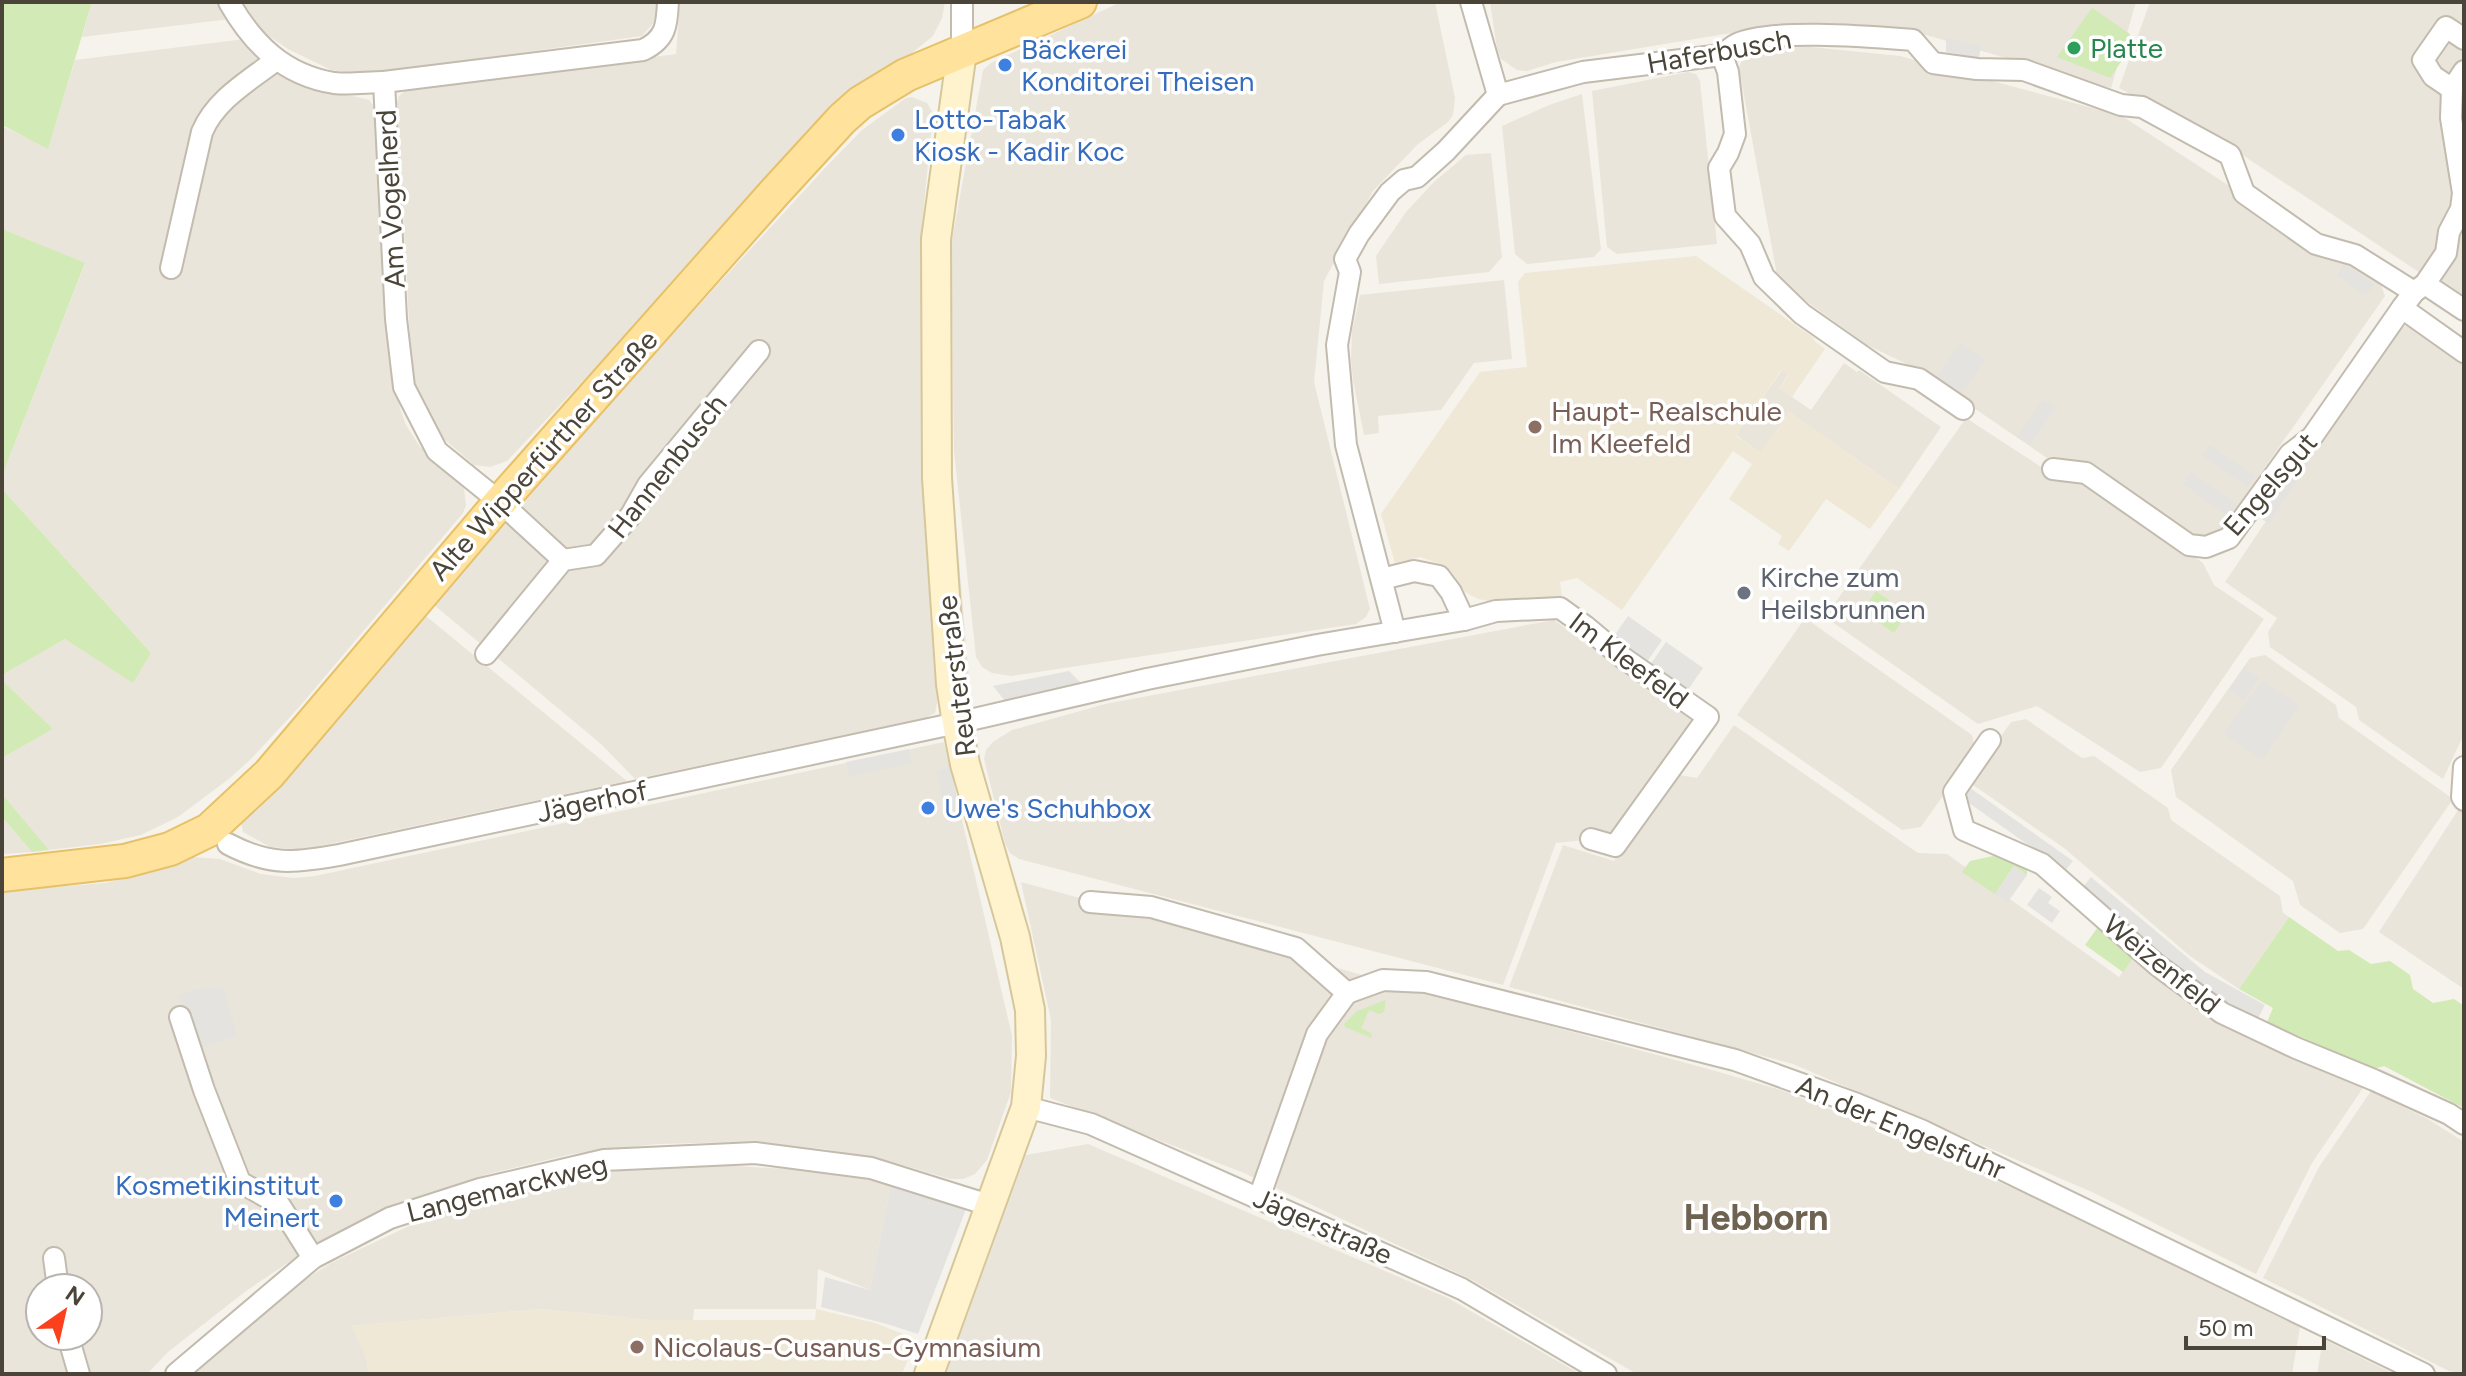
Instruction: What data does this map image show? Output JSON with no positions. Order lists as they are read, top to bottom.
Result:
{
  "streets": {
    "main road": ["Alte Wipperfürther Straße"],
    "street": [
      "Haferbusch",
      "Am Vogelherd",
      "Hannenbusch",
      "Engelsgut",
      "Im Kleefeld",
      "Reuterstraße",
      "Jägerhof",
      "Weizenfeld",
      "An der Engelsfuhr",
      "Langemarckweg",
      "Jägerstraße"
    ]
  },
  "crossings": [
    ["Haferbusch", "Engelsgut"],
    ["Am Vogelherd", "Alte Wipperfürther Straße"],
    ["Alte Wipperfürther Straße", "Reuterstraße"],
    ["Im Kleefeld", "Reuterstraße"],
    ["Im Kleefeld", "Jägerhof"],
    ["Reuterstraße", "Jägerhof"],
    ["Reuterstraße", "Langemarckweg"],
    ["Reuterstraße", "Jägerstraße"]
  ],
  "districts": ["Hebborn"],
  "places": [
    "Platte",
    "Bäckerei Konditorei Theisen",
    "Lotto-Tabak Kiosk - Kadir Koc",
    "Haupt- Realschule Im Kleefeld",
    "Kirche zum Heilsbrunnen",
    "Uwe's Schuhbox",
    "Kosmetikinstitut Meinert",
    "Nicolaus-Cusanus-Gymnasium"
  ],
  "scale_bar": "50 m",
  "north": "top right"
}
